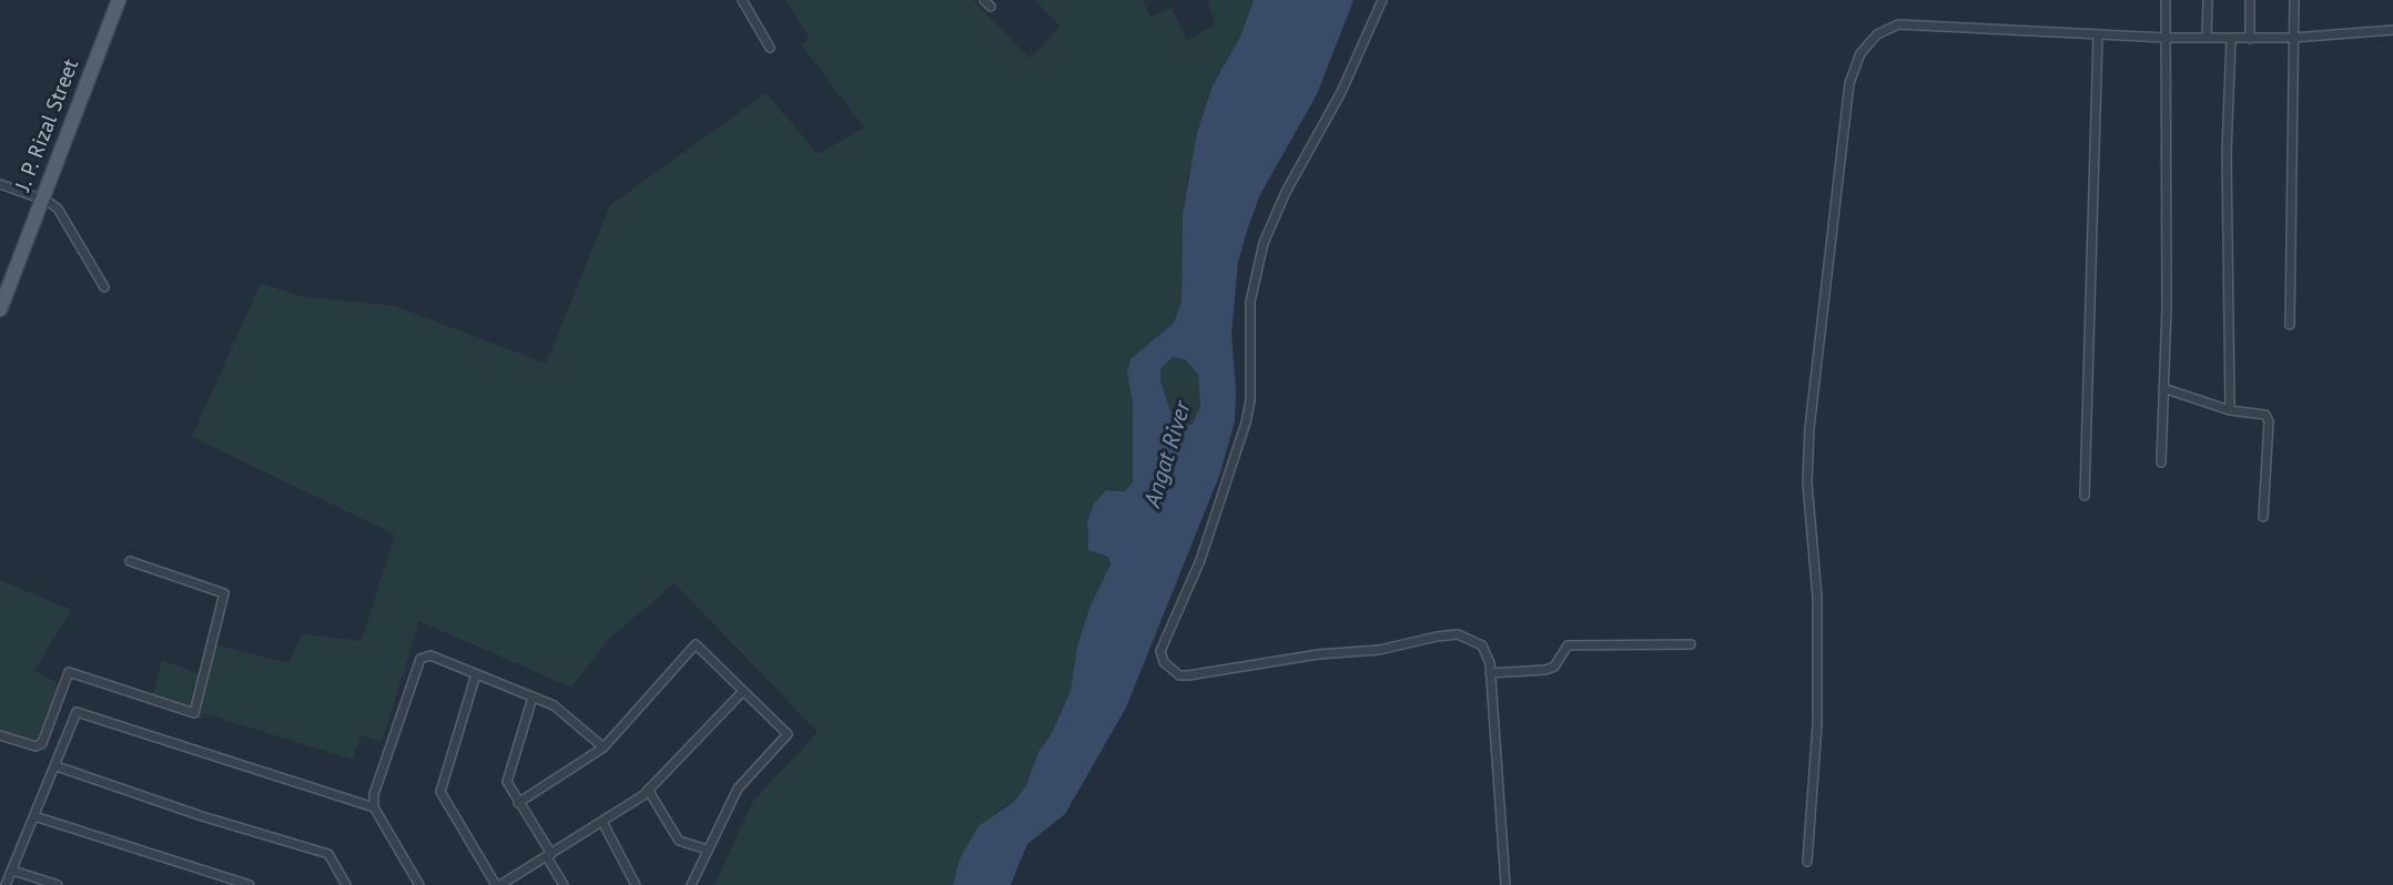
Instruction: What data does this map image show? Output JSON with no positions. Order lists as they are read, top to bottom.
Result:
{
  "streets": {
    "main road": ["J. P. Rizal Street"]
  },
  "water": ["Angat River"]
}
